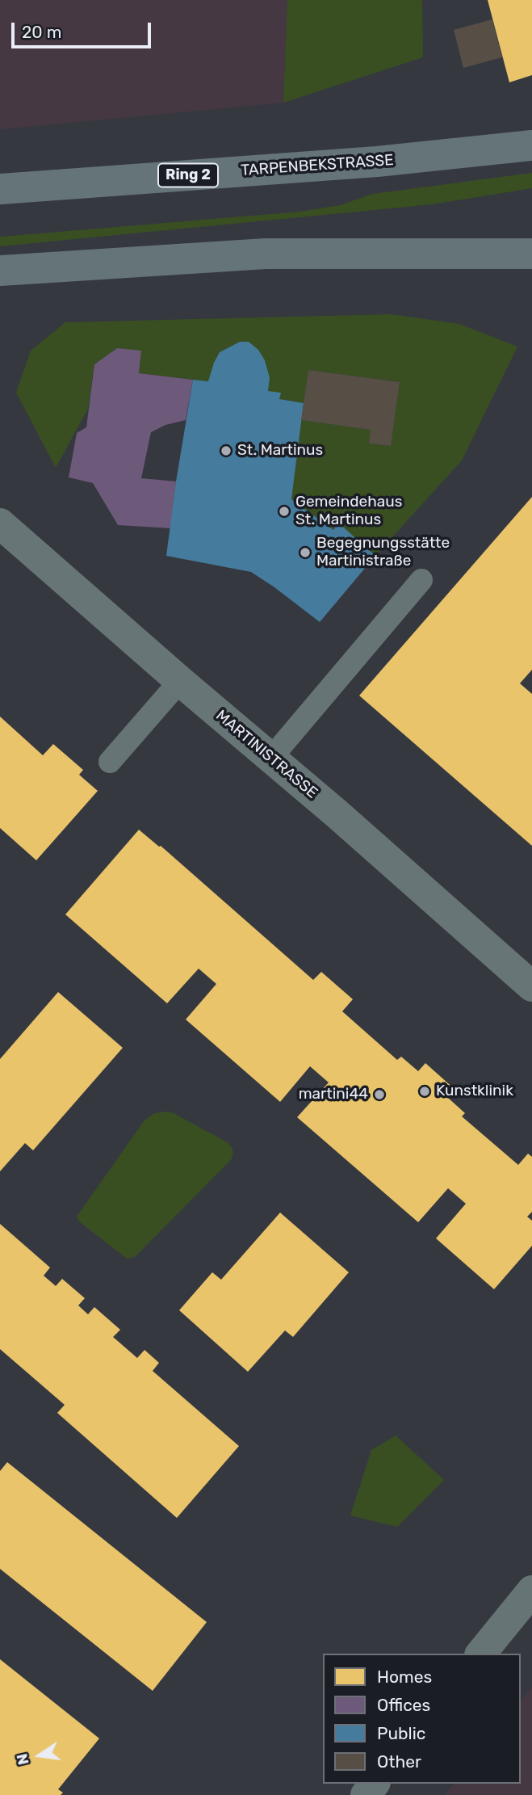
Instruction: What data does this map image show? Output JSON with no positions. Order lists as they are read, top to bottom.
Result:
{
  "streets": {
    "main road": ["TARPENBEKSTRASSE", "Ring 2"],
    "street": ["MARTINISTRASSE"]
  },
  "places": [
    "St. Martinus",
    "Gemeindehaus St. Martinus",
    "Begegnungsstätte Martinistraße",
    "Kunstklinik",
    "martini44"
  ],
  "legend": [
    "Homes",
    "Offices",
    "Public",
    "Other"
  ],
  "scale_bar": "20 m",
  "north": "left"
}
